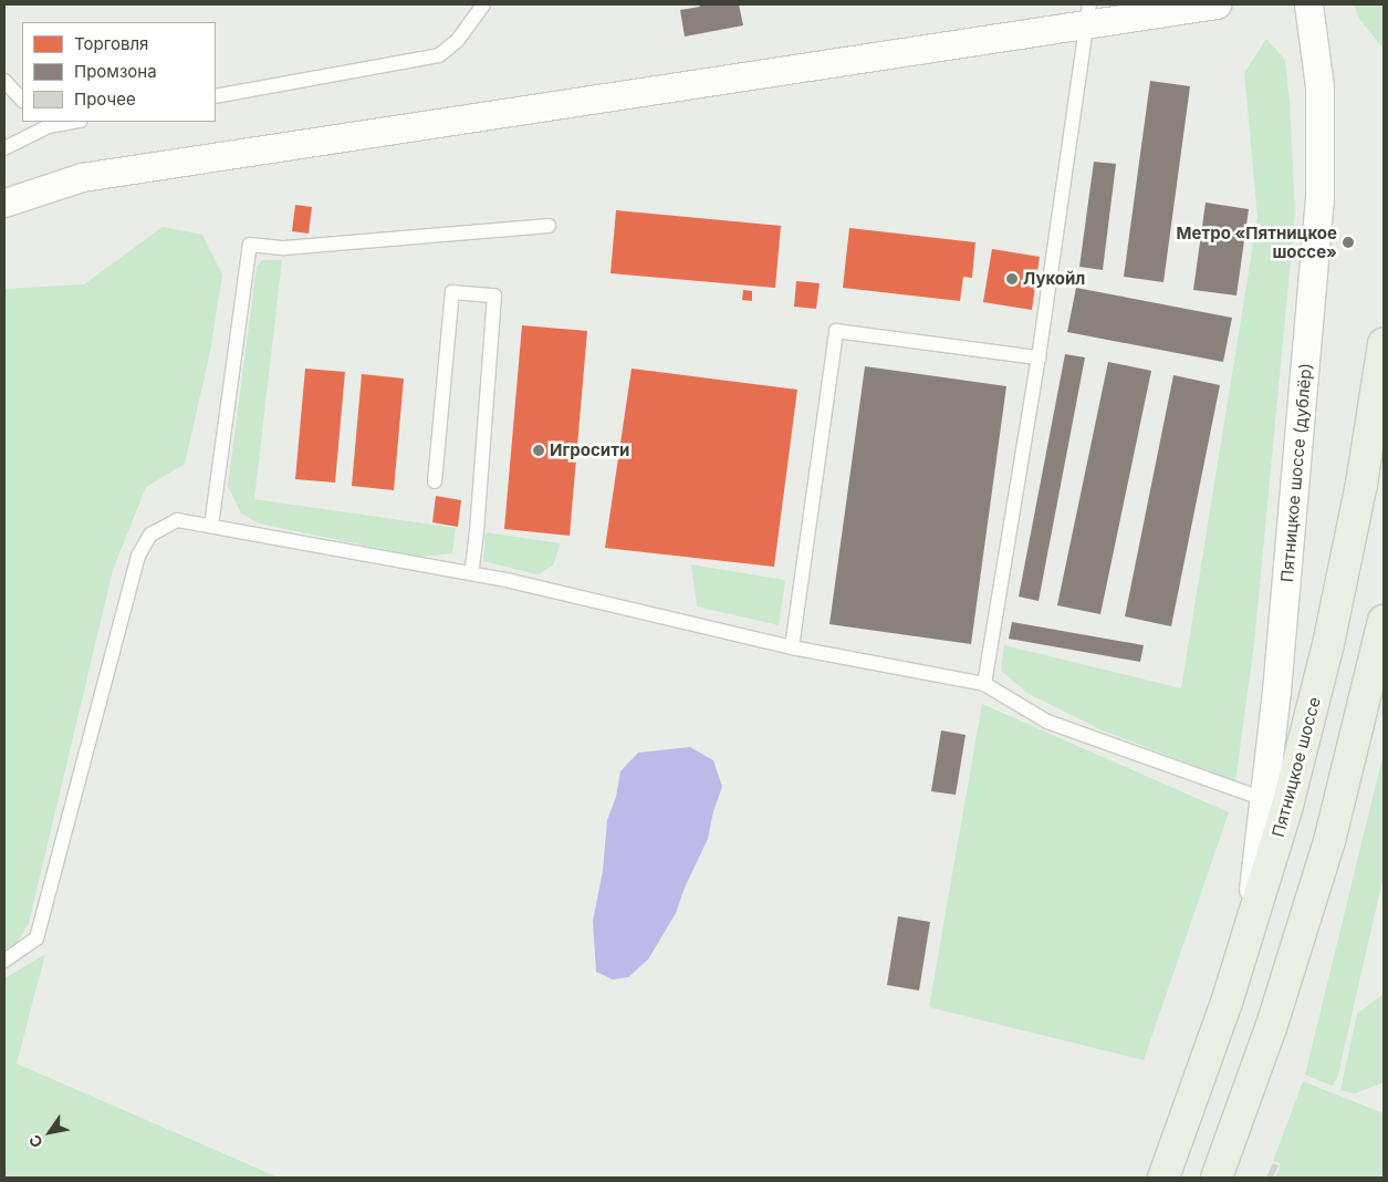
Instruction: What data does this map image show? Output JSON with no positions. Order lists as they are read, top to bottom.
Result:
{
  "streets": {
    "main road": ["Пятницкое шоссе"],
    "street": ["Пятницкое шоссе (дублёр)"]
  },
  "crossings": [
    ["Пятницкое шоссе (дублёр)", "Пятницкое шоссе"]
  ],
  "places": ["Метро «Пятницкое шоссе»", "Лукойл", "Игросити"],
  "legend": ["Торговля", "Промзона", "Прочее"],
  "north": "bottom left"
}
